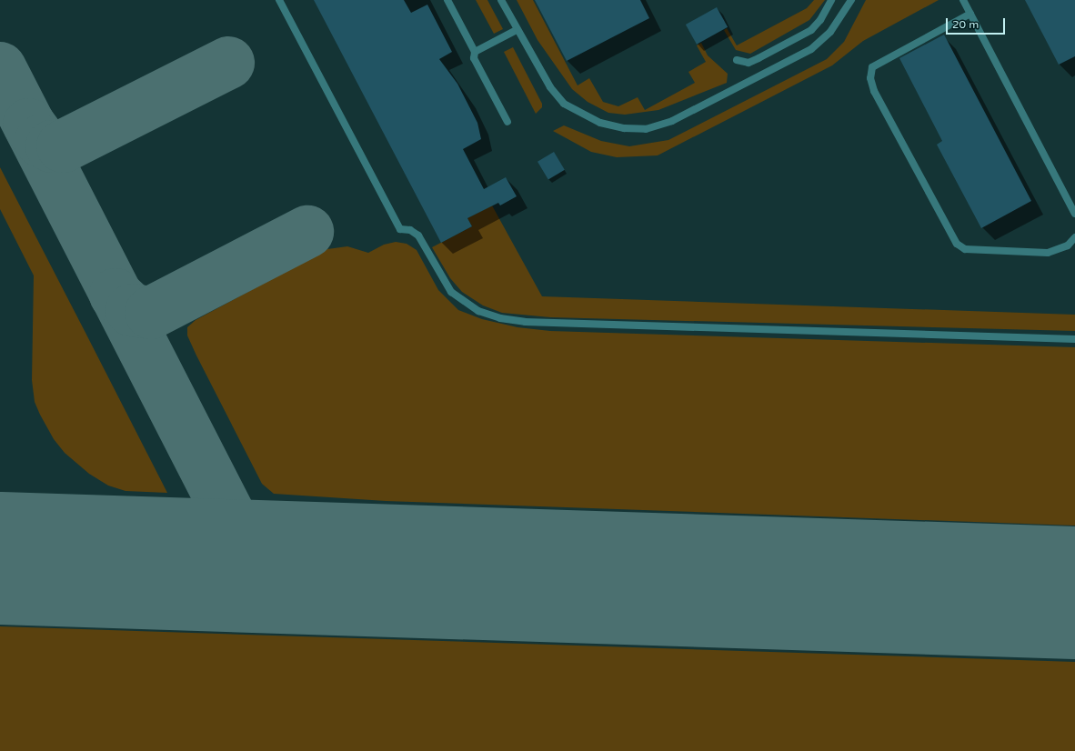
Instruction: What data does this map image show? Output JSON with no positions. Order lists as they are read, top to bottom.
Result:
{
  "scale_bar": "20 m"
}
